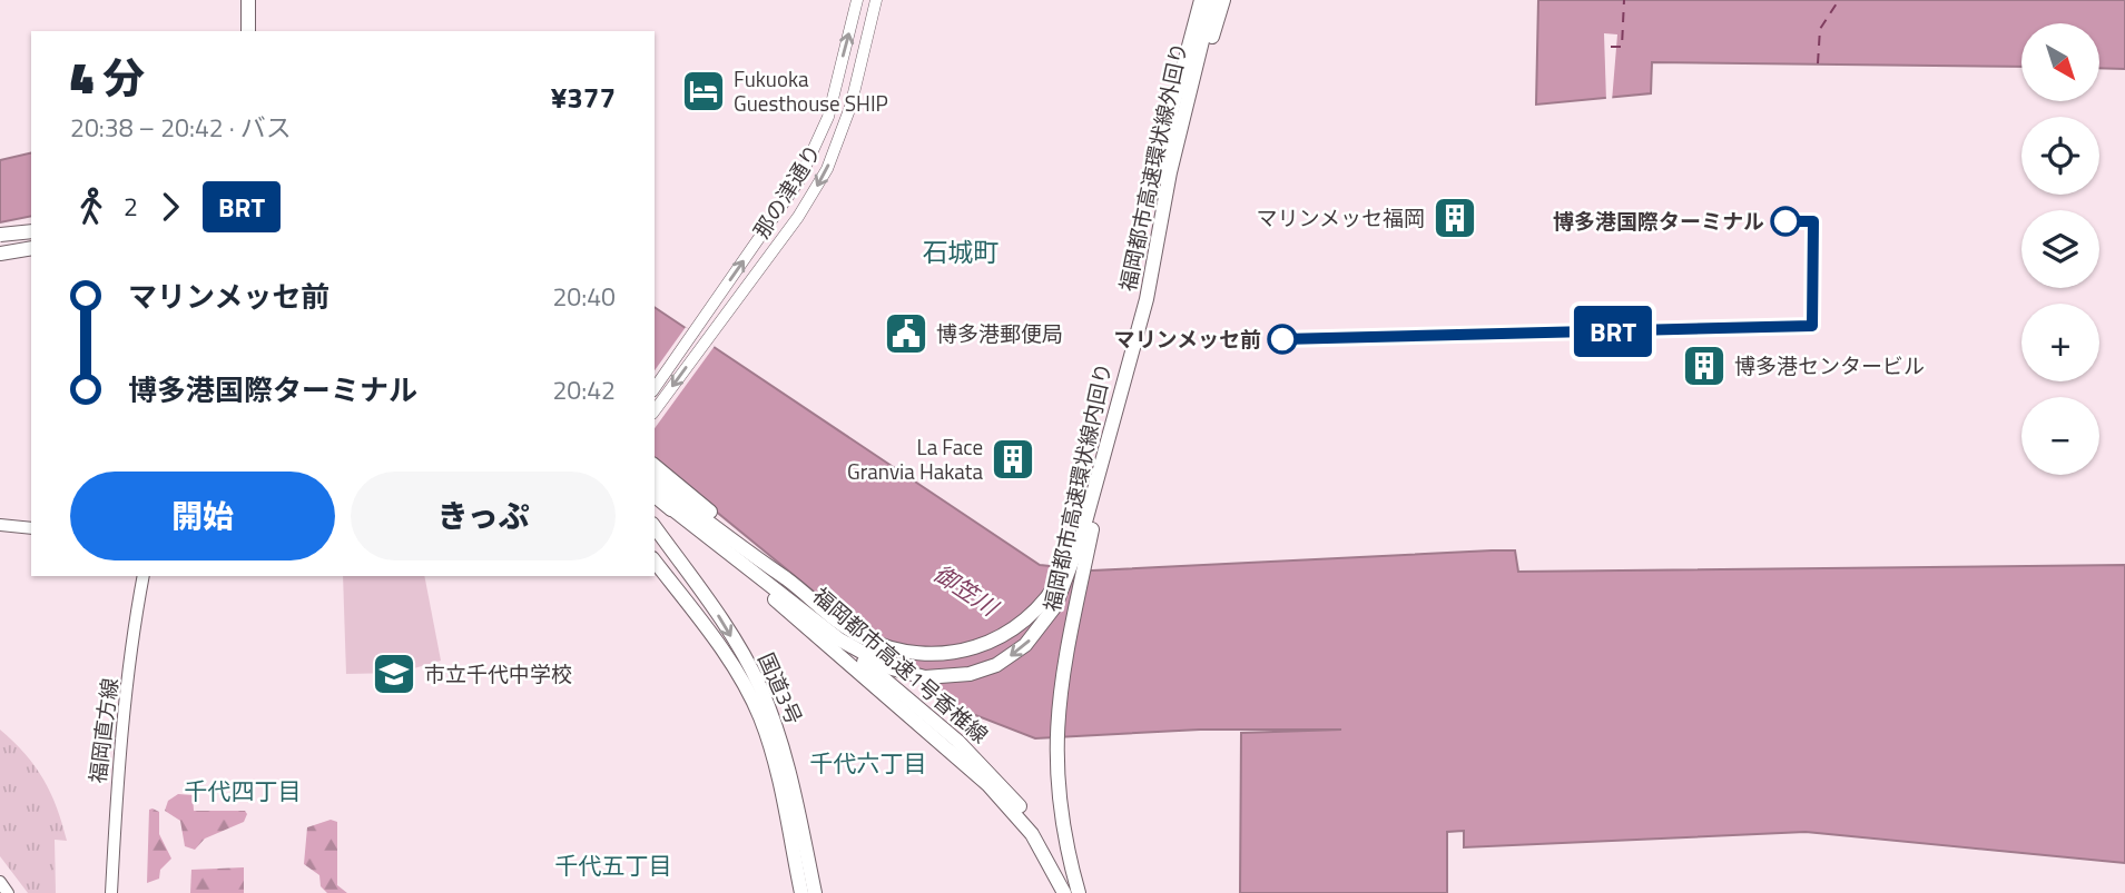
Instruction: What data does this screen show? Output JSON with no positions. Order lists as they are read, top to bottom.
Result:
{
  "streets": {
    "highway": ["福岡都市高速環状線外回り", "福岡都市高速環状線内回り", "国道3号"],
    "main road": ["那の津通り", "福岡直方線"]
  },
  "districts": [
    "石城町",
    "千代六丁目",
    "千代四丁目",
    "千代五丁目"
  ],
  "water": ["御笠川"],
  "places": {
    "hotel": ["Fukuoka Guesthouse SHIP"],
    "building": ["マリンメッセ福岡", "博多港センタービル", "La Face Granvia Hakata"],
    "other": ["博多港国際ターミナル", "マリンメッセ前"],
    "public building": ["博多港郵便局"],
    "school or university": ["市立千代中学校"]
  },
  "lines": ["bus line BRT"],
  "north": "bottom right",
  "page": {
    "on_map": "BRT",
    "map_buttons": ["+", "−"],
    "heading": ["4 分", "20:38 – 20:42 · バス", "¥377"],
    "legs": ["2", "BRT"],
    "list": [
      {
        "name": "マリンメッセ前",
        "value": "20:40"
      },
      {
        "name": "博多港国際ターミナル",
        "value": "20:42"
      }
    ],
    "buttons": ["開始", "きっぷ"]
  }
}
